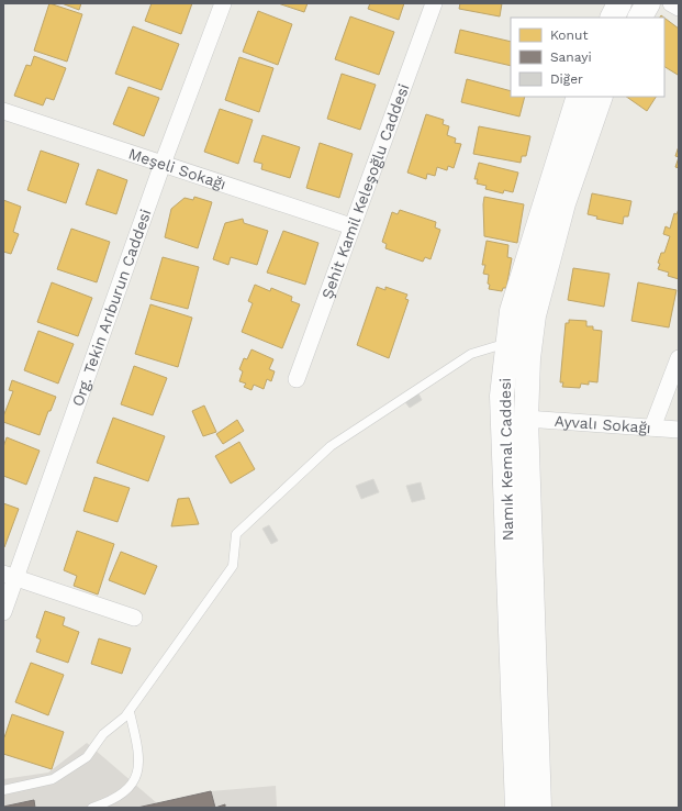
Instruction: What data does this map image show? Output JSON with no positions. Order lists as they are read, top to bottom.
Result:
{
  "streets": {
    "street": [
      "Meşeli Sokağı",
      "Şehit Kamil Keleşoğlu Caddesi",
      "Org. Tekin Arıburun Caddesi",
      "Ayvalı Sokağı",
      "Namık Kemal Caddesi"
    ]
  },
  "crossings": [
    ["Meşeli Sokağı", "Şehit Kamil Keleşoğlu Caddesi"],
    ["Meşeli Sokağı", "Org. Tekin Arıburun Caddesi"],
    ["Ayvalı Sokağı", "Namık Kemal Caddesi"]
  ],
  "legend": ["Konut", "Sanayi", "Diğer"]
}
